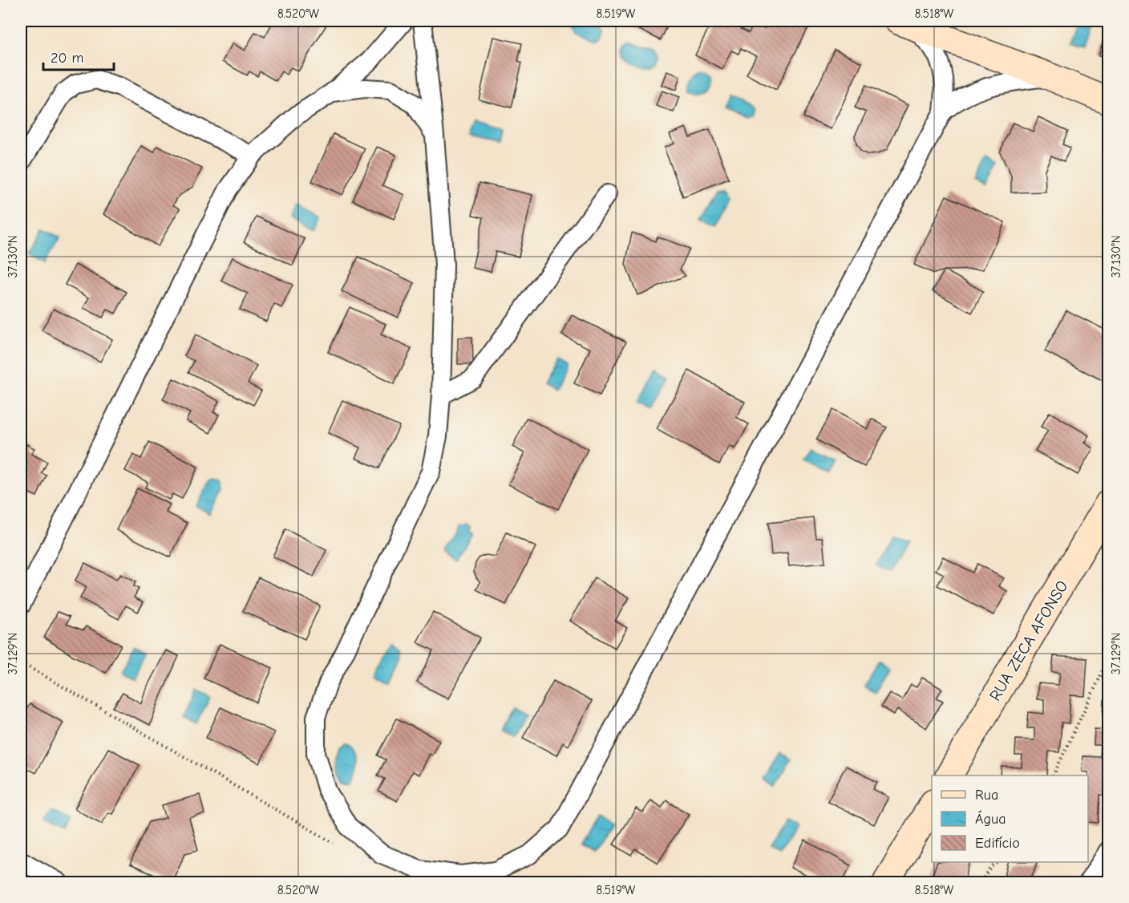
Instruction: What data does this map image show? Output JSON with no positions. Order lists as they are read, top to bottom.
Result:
{
  "streets": {
    "street": ["RUA ZECA AFONSO"]
  },
  "legend": ["Rua", "Água", "Edifício"],
  "scale_bar": "20 m",
  "coordinates": [
    "8.520°W",
    "8.519°W",
    "8.518°W",
    "37.130°N",
    "37.129°N"
  ]
}
